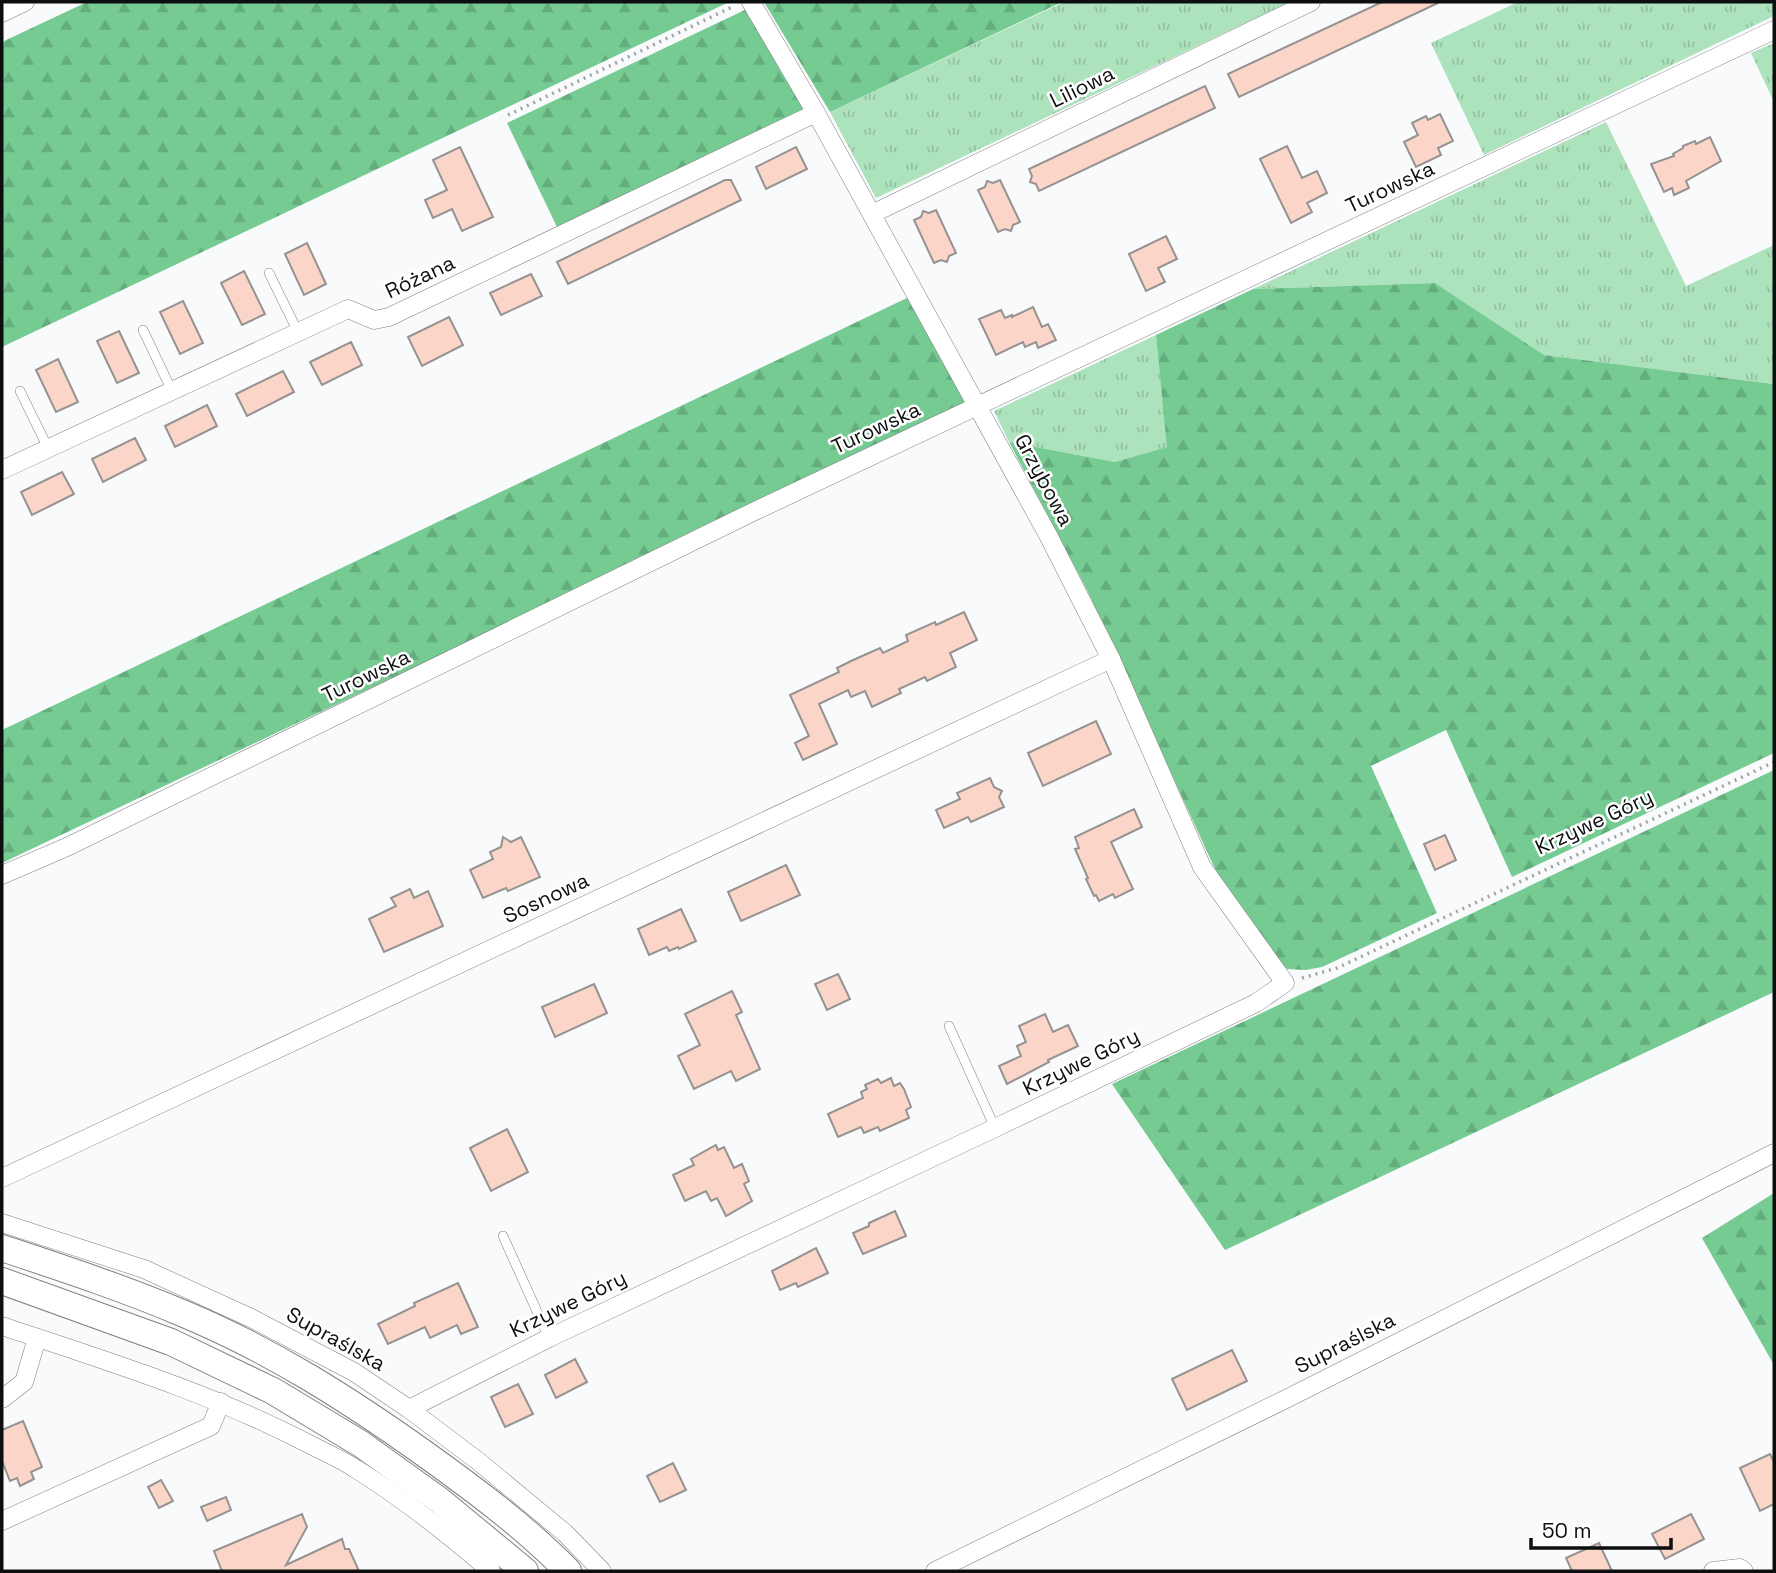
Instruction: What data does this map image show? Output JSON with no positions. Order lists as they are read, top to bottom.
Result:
{
  "streets": {
    "street": [
      "Liliowa",
      "Turowska",
      "Różana",
      "Grzybowa",
      "Krzywe Góry",
      "Sosnowa",
      "Supraślska"
    ]
  },
  "crossings": [
    ["Liliowa", "Grzybowa"],
    ["Turowska", "Grzybowa"],
    ["Różana", "Grzybowa"],
    ["Grzybowa", "Krzywe Góry"],
    ["Grzybowa", "Sosnowa"],
    ["Krzywe Góry", "Supraślska"]
  ],
  "scale_bar": "50 m"
}
